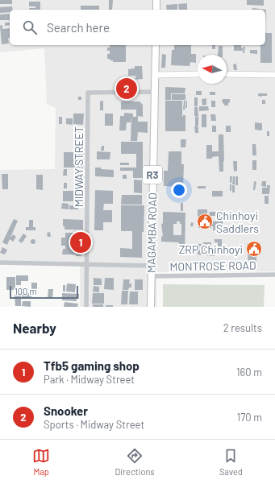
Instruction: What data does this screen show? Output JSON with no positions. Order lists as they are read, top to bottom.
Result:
{
  "streets": {
    "highway": ["R3", "MAGAMBA ROAD"],
    "street": ["MIDWAY STREET", "MONTROSE ROAD"]
  },
  "crossings": [
    ["MIDWAY STREET", "MAGAMBA ROAD"],
    ["MAGAMBA ROAD", "MONTROSE ROAD"]
  ],
  "places": {
    "public building": ["Chinhoyi Saddlers", "ZRP Chinhoyi"]
  },
  "scale_bar": "100 m",
  "north": "left",
  "page": {
    "search": "Search here",
    "pins": ["2", "1"],
    "scale": "100 m",
    "heading": ["Nearby", "2 results"],
    "list": [
      {
        "mark": "1",
        "name": "Tfb5 gaming shop",
        "note": "Park · Midway Street",
        "value": "160 m"
      },
      {
        "mark": "2",
        "name": "Snooker",
        "note": "Sports · Midway Street",
        "value": "170 m"
      }
    ],
    "nav": ["Map", "Directions", "Saved"]
  }
}
